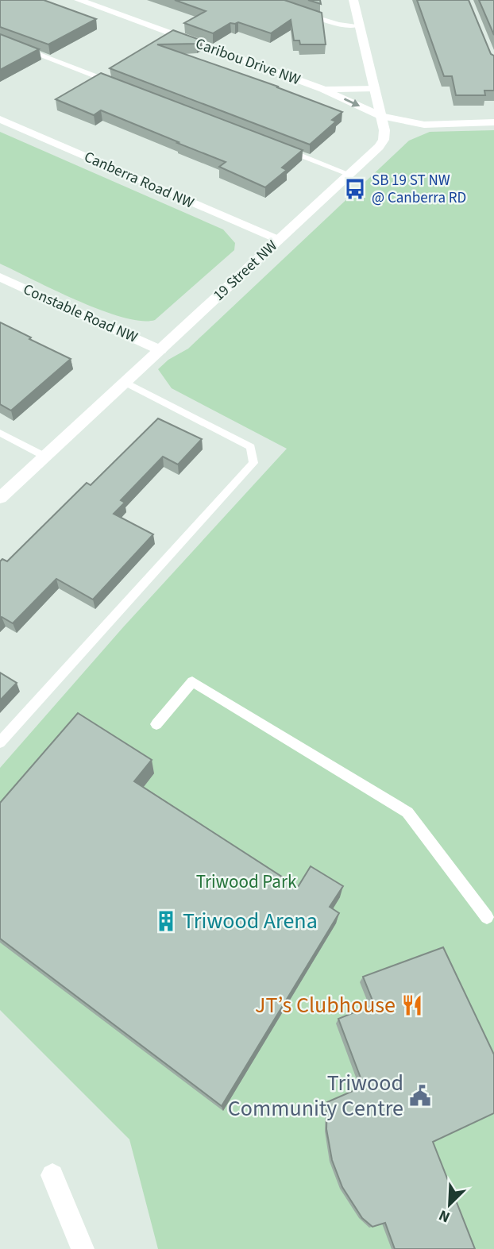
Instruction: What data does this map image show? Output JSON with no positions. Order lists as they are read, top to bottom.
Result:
{
  "streets": {
    "street": [
      "Caribou Drive NW",
      "Canberra Road NW",
      "19 Street NW",
      "Constable Road NW"
    ]
  },
  "crossings": [
    ["Caribou Drive NW", "19 Street NW"],
    ["Canberra Road NW", "19 Street NW"],
    ["19 Street NW", "Constable Road NW"]
  ],
  "parks": ["Triwood Park"],
  "places": {
    "bus stop": ["SB 19 ST NW @ Canberra RD"],
    "building": ["Triwood Arena"],
    "restaurant": ["JT’s Clubhouse"],
    "public building": ["Triwood Community Centre"]
  },
  "north": "bottom left"
}
